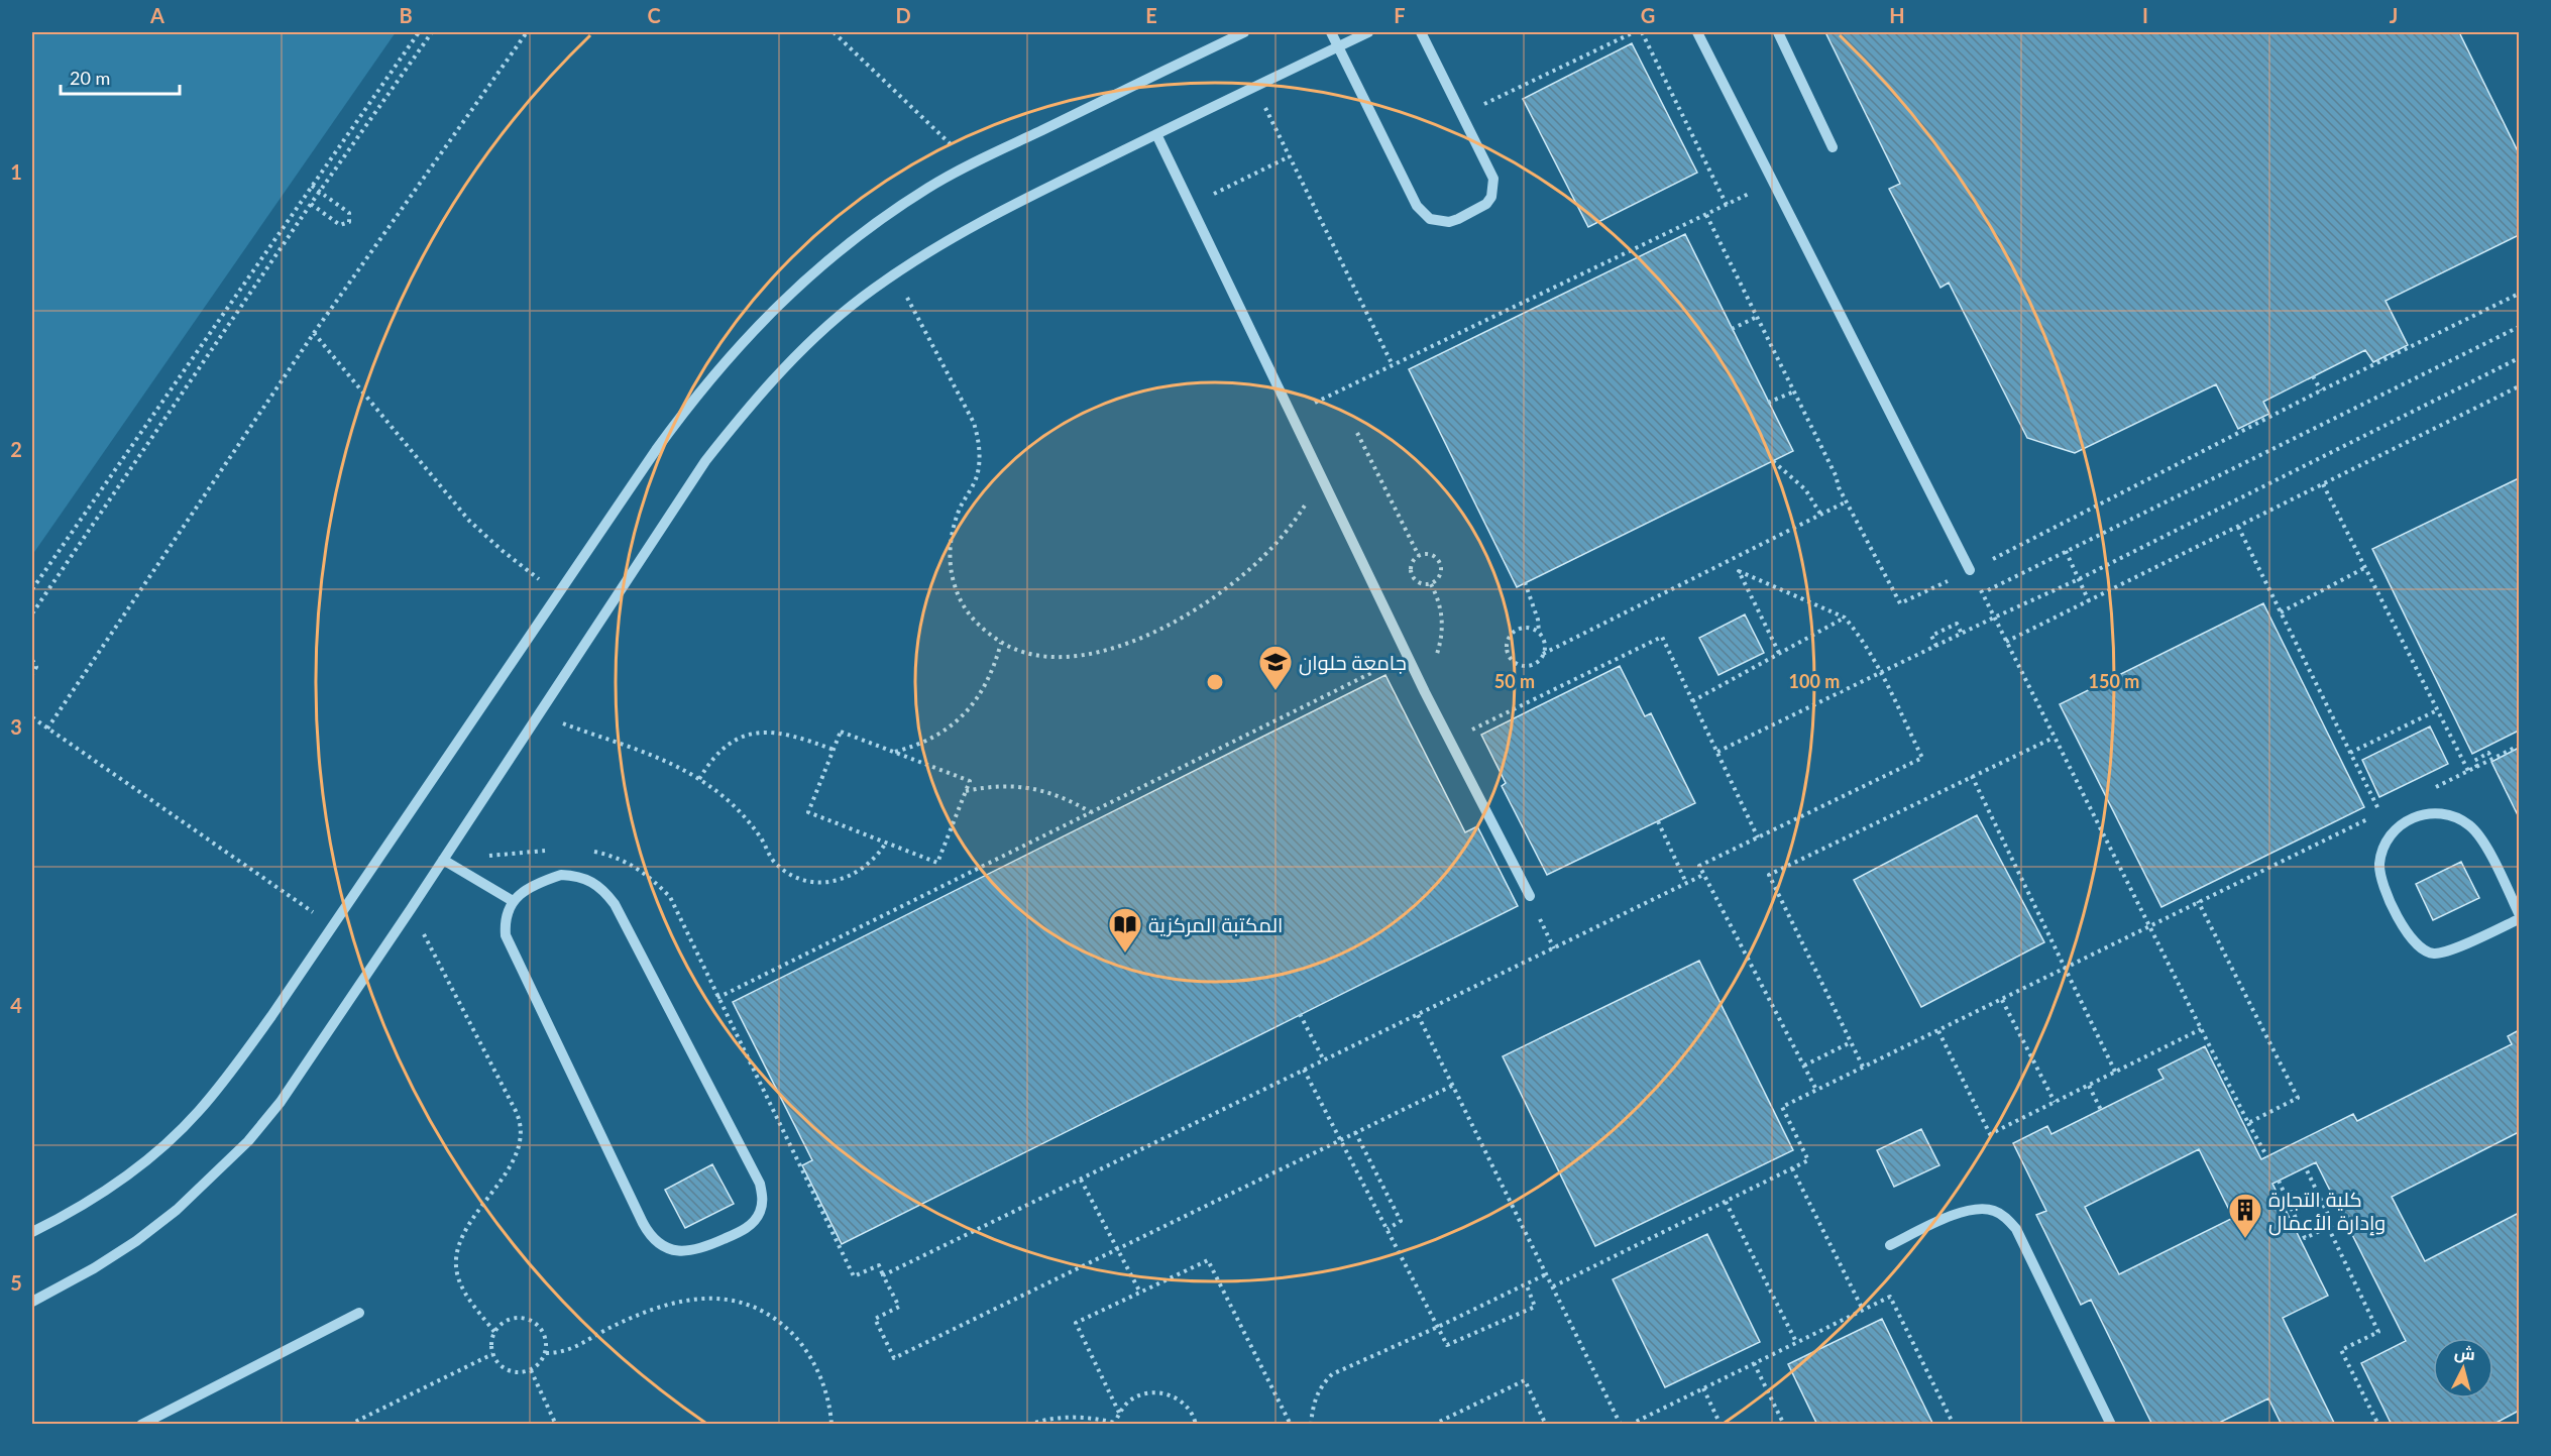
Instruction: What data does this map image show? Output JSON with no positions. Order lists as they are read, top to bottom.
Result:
{
  "places": {
    "school or university": ["جامعة حلوان"],
    "library": ["المكتبة المركزية"],
    "building": ["كلية التجارة وإدارة الأعمال"]
  },
  "scale_bar": "20 m",
  "north": "top",
  "grid": {
    "columns": [
      "A",
      "B",
      "C",
      "D",
      "E",
      "F",
      "G",
      "H",
      "I",
      "J"
    ],
    "rows": [
      "1",
      "2",
      "3",
      "4",
      "5"
    ]
  },
  "rings": ["50 m", "100 m", "150 m"]
}
